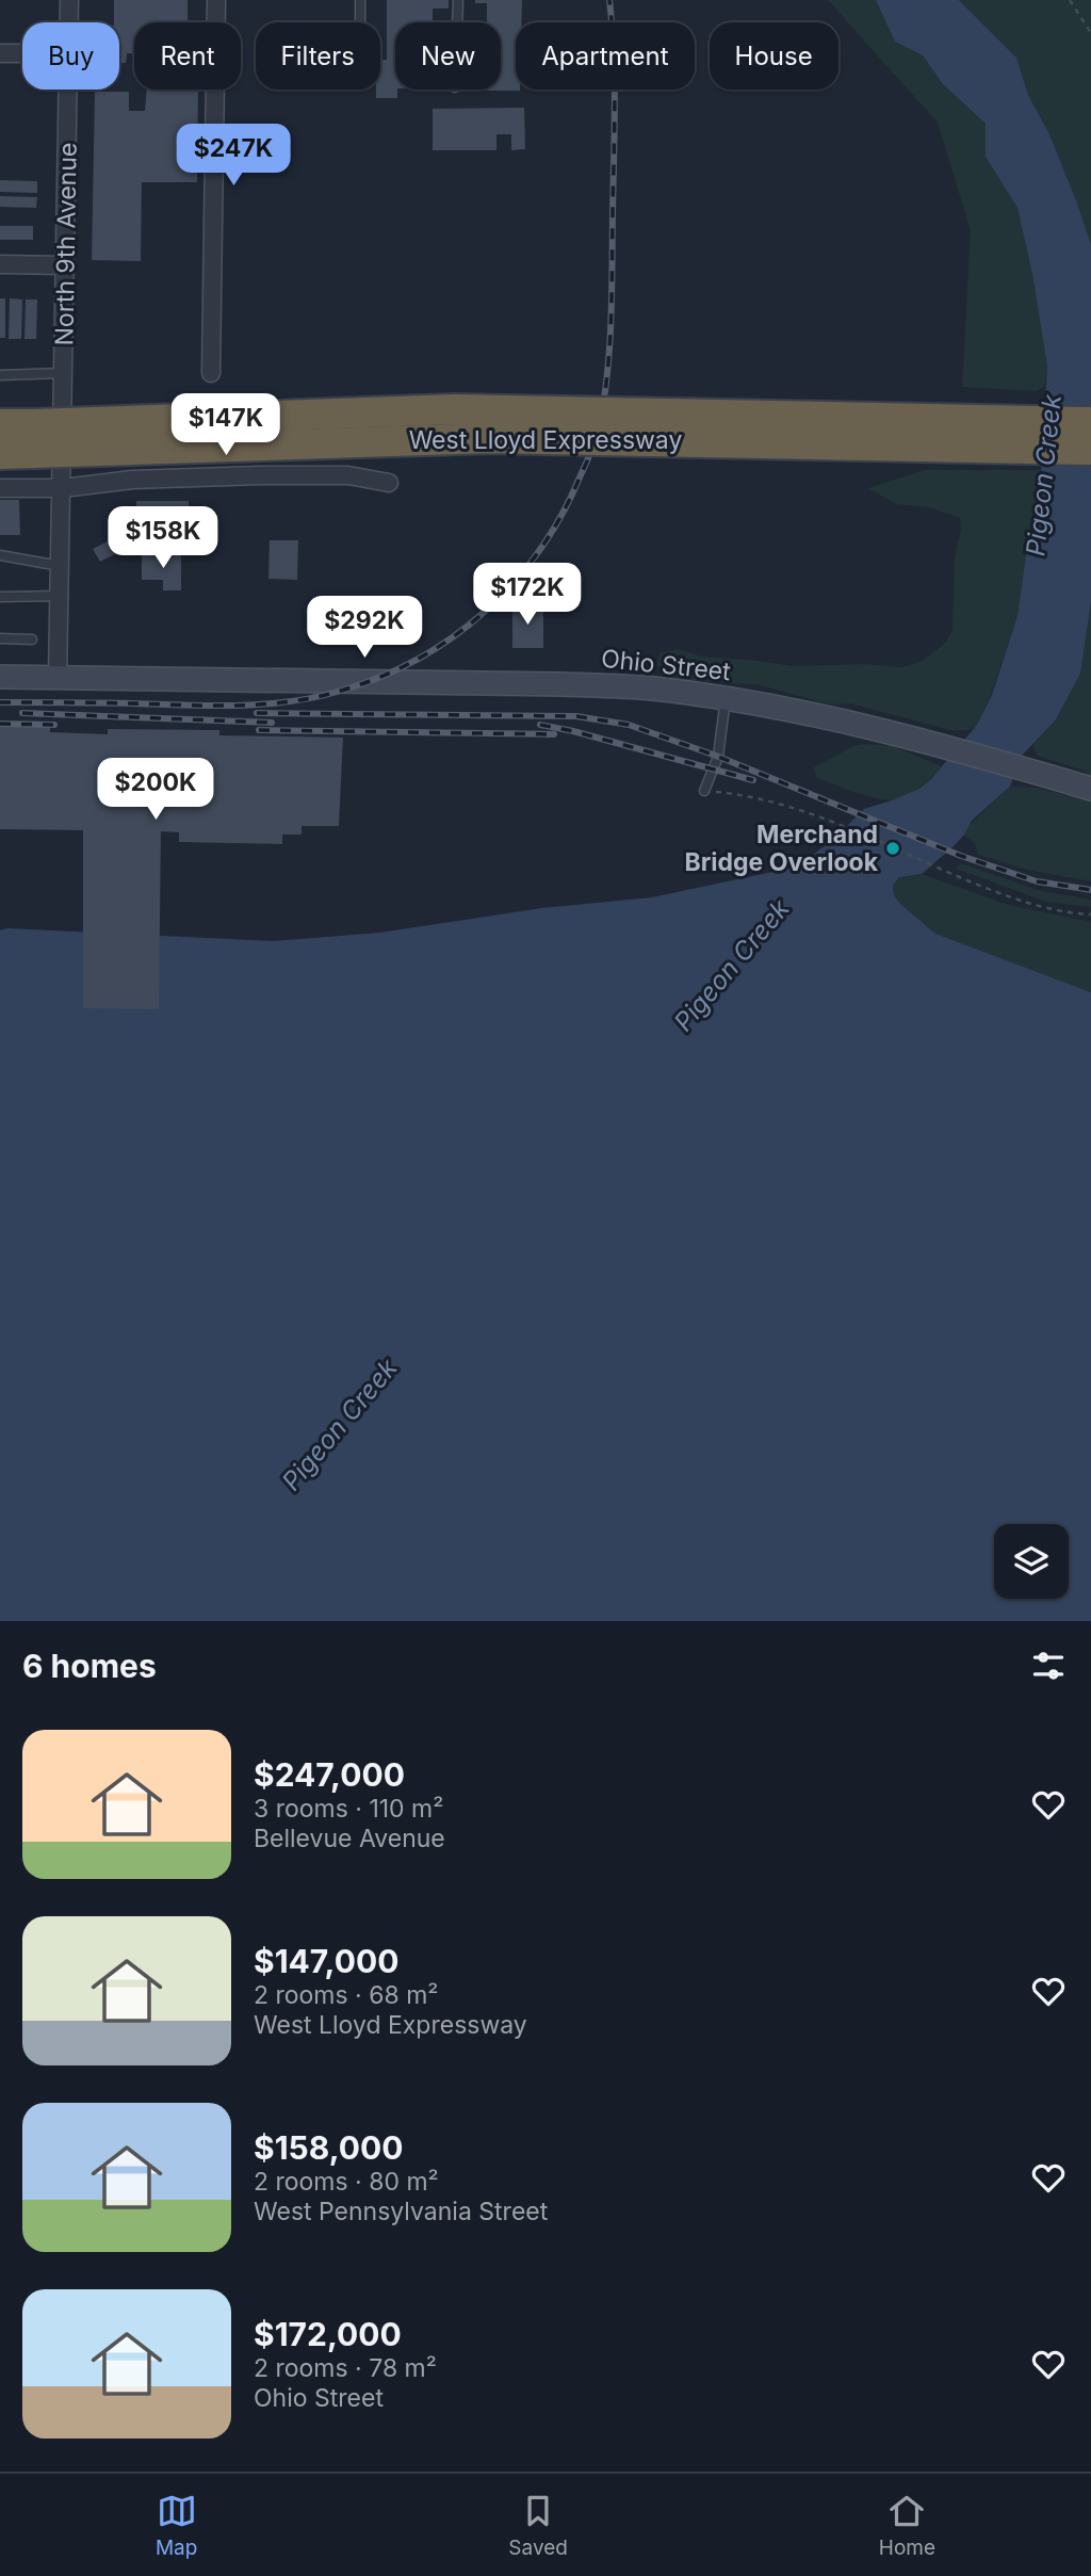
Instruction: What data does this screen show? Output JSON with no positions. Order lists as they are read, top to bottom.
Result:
{
  "streets": {
    "highway": ["West Lloyd Expressway"],
    "street": ["North 9th Avenue", "Ohio Street"]
  },
  "crossings": [
    ["North 9th Avenue", "Ohio Street"]
  ],
  "water": ["Pigeon Creek"],
  "places": ["Merchand Bridge Overlook"],
  "page": {
    "chip": [
      "Buy",
      "Rent",
      "Filters",
      "New",
      "Apartment",
      "House"
    ],
    "price": [
      "$247K",
      "$147K",
      "$158K",
      "$172K",
      "$292K",
      "$200K"
    ],
    "heading": "6 homes",
    "list": [
      {
        "name": "$247,000",
        "note": "3 rooms · 110 m² · Bellevue Avenue"
      },
      {
        "name": "$147,000",
        "note": "2 rooms · 68 m² · West Lloyd Expressway"
      },
      {
        "name": "$158,000",
        "note": "2 rooms · 80 m² · West Pennsylvania Street"
      },
      {
        "name": "$172,000",
        "note": "2 rooms · 78 m² · Ohio Street"
      }
    ],
    "tabs": ["Map", "Saved", "Home"]
  }
}
